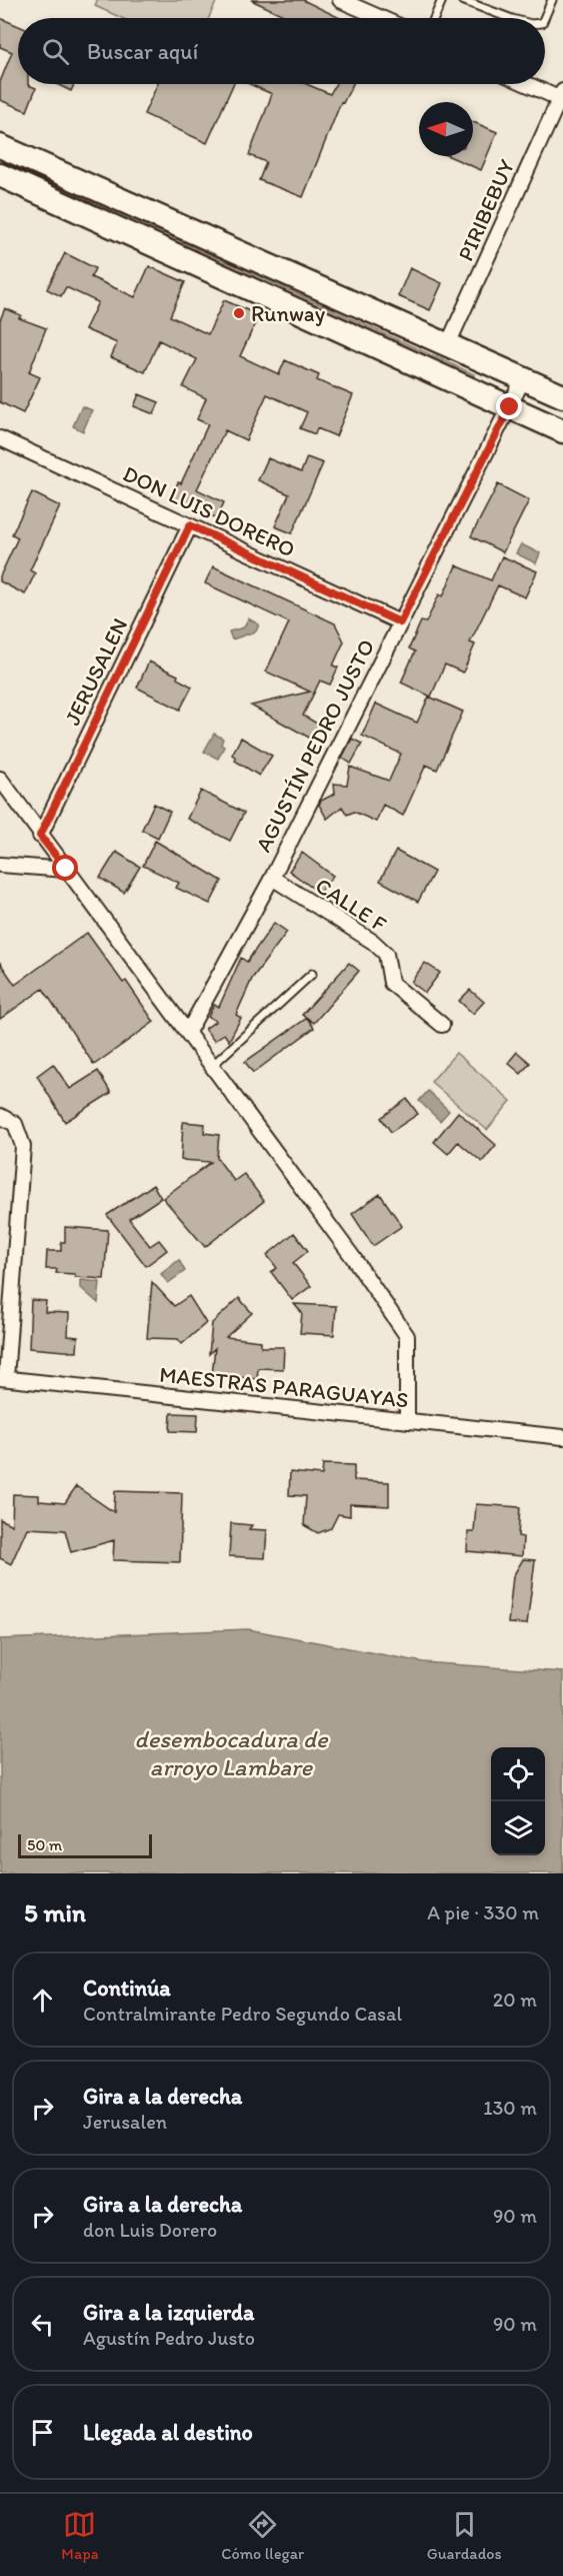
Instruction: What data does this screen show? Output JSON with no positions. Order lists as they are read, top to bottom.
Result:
{
  "streets": {
    "street": [
      "PIRIBEBUY",
      "DON LUIS DORERO",
      "JERUSALEN",
      "AGUSTÍN PEDRO JUSTO",
      "CALLE F",
      "MAESTRAS PARAGUAYAS"
    ]
  },
  "crossings": [
    ["DON LUIS DORERO", "JERUSALEN"],
    ["DON LUIS DORERO", "AGUSTÍN PEDRO JUSTO"],
    ["AGUSTÍN PEDRO JUSTO", "CALLE F"]
  ],
  "water": ["desembocadura de arroyo Lambare"],
  "places": ["Runway"],
  "scale_bar": "50 m",
  "north": "left",
  "page": {
    "search": "Buscar aquí",
    "scale": "50 m",
    "heading": ["5 min", "A pie · 330 m"],
    "list": [
      ["Continúa", "Contralmirante Pedro Segundo Casal", "20 m"],
      ["Gira a la derecha", "Jerusalen", "130 m"],
      ["Gira a la derecha", "don Luis Dorero", "90 m"],
      ["Gira a la izquierda", "Agustín Pedro Justo", "90 m"],
      "Llegada al destino"
    ],
    "nav": ["Mapa", "Cómo llegar", "Guardados"]
  }
}
